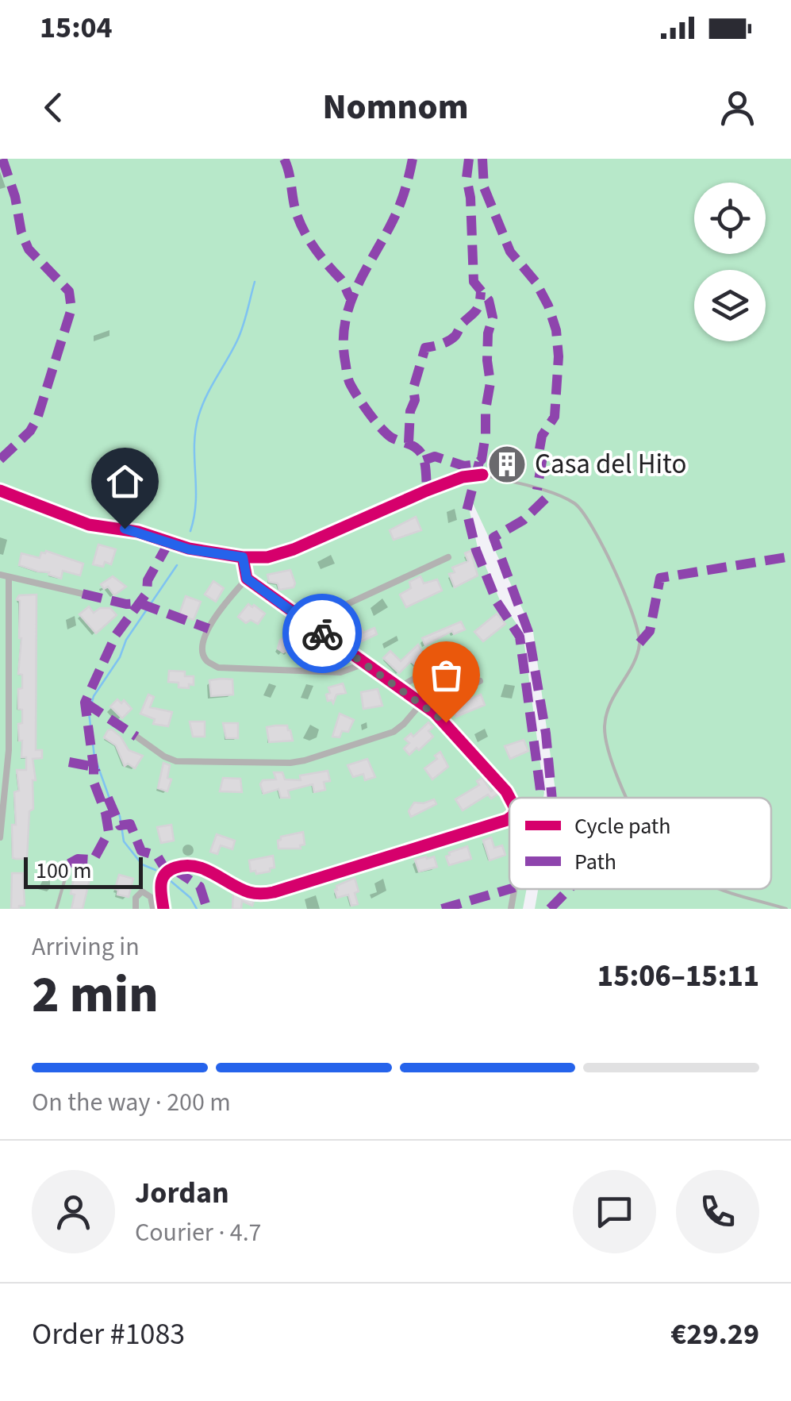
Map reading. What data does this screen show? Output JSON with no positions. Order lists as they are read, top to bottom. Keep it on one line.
{"places":{"building":["Casa del Hito"]},"legend":["Cycle path","Path"],"scale_bar":"100 m","page":{"status":"15:04","header":"Nomnom","scale":"100 m","heading":["2 min","Arriving in","15:06–15:11"],"panel":["Jordan","Courier · 4.7","Order #1083","€29.29"],"bar":"On the way · 200 m"}}
